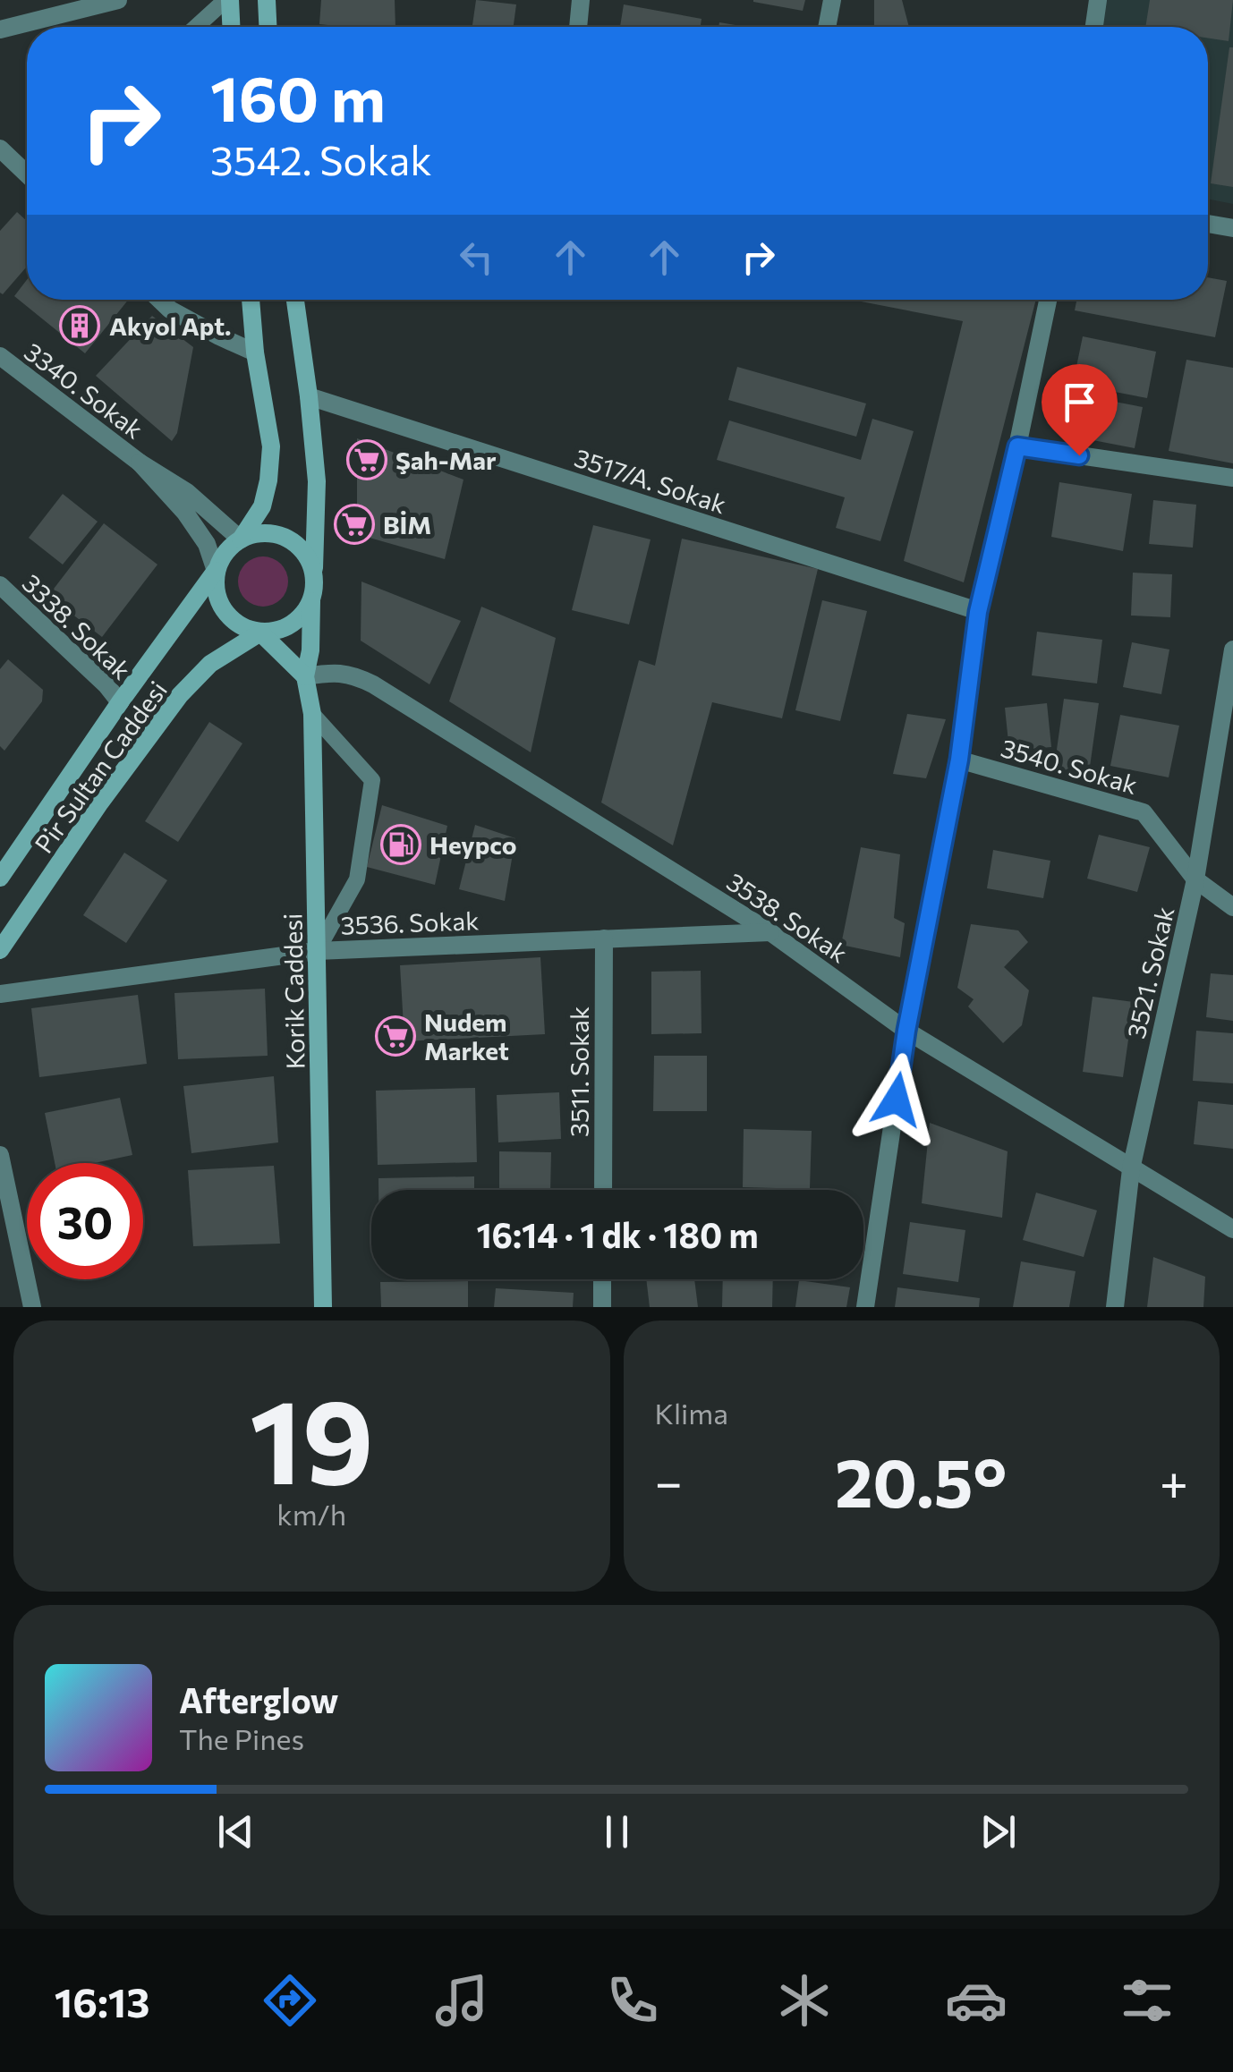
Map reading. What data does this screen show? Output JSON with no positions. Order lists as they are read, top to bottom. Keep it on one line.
{"streets":{"main road":["Pir Sultan Caddesi","Korik Caddesi"],"street":["3340. Sokak","3517/A. Sokak","3338. Sokak","3540. Sokak","3538. Sokak","3536. Sokak","3521. Sokak","3511. Sokak"]},"crossings":[["3338. Sokak","Pir Sultan Caddesi"],["3540. Sokak","3521. Sokak"],["3538. Sokak","3536. Sokak"],["3538. Sokak","3521. Sokak"],["3538. Sokak","Korik Caddesi"],["3536. Sokak","Korik Caddesi"],["3536. Sokak","3511. Sokak"]],"places":{"building":["Akyol Apt."],"supermarket":["Şah-Mar","BİM","Nudem Market"],"fuel station":["Heypco"]},"page":{"turn":["160 m","3542. Sokak"],"limit":"30","trip":"16:14 · 1 dk · 180 m","tile":[["19","km/h"],"Klima"],"heat":["−","20.5°","+"],"song":["Afterglow","The Pines"],"tabs":"16:13"}}
